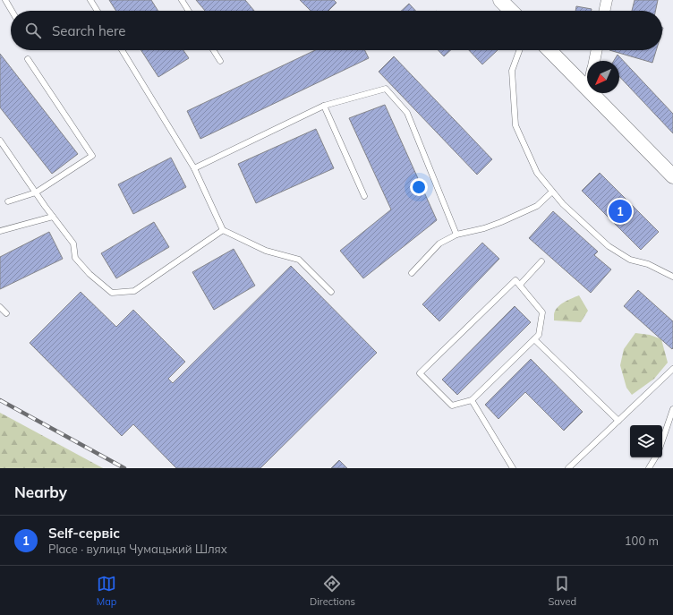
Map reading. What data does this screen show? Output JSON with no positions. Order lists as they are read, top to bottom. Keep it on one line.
{"north":"bottom left","page":{"search":"Search here","pins":"1","heading":"Nearby","list":[{"mark":"1","name":"Self-сервіс","note":"Place · вулиця Чумацький Шлях","value":"100 m"}],"nav":["Map","Directions","Saved"]}}
